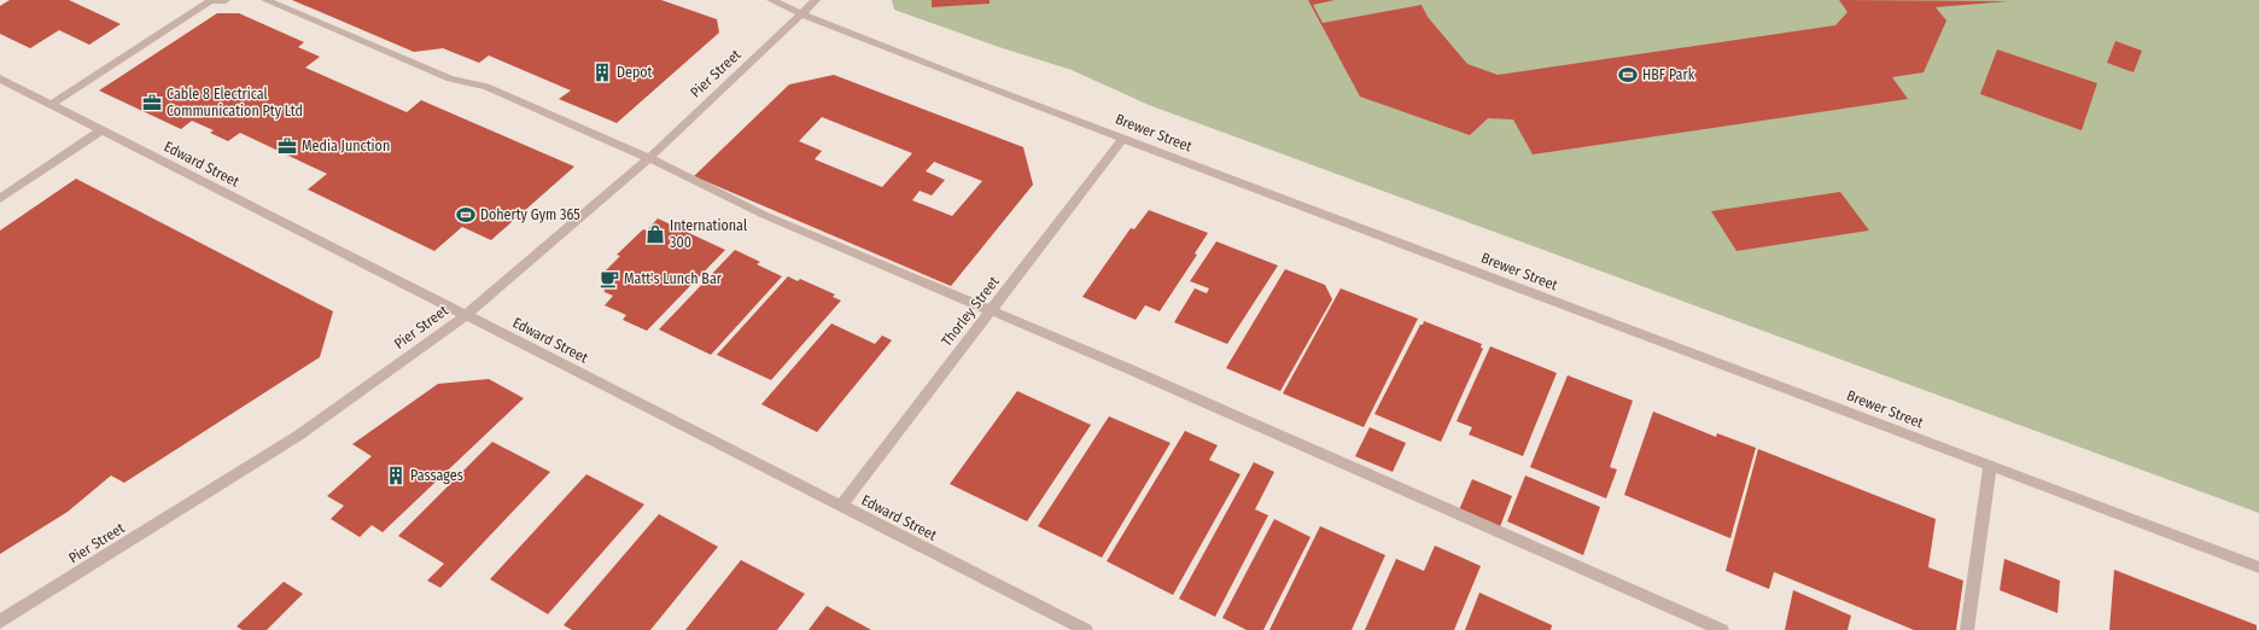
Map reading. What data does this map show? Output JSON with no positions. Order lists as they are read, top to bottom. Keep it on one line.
{"streets":{"street":["Pier Street","Brewer Street","Edward Street","Thorley Street"]},"crossings":[["Pier Street","Brewer Street"],["Pier Street","Edward Street"],["Brewer Street","Thorley Street"],["Edward Street","Thorley Street"]],"places":{"building":["Depot","Passages"],"sports":["HBF Park","Doherty Gym 365"],"office":["Cable 8 Electrical Communication Pty Ltd","Media Junction"],"shop":["International 300"],"cafe":["Matt's Lunch Bar"]}}
